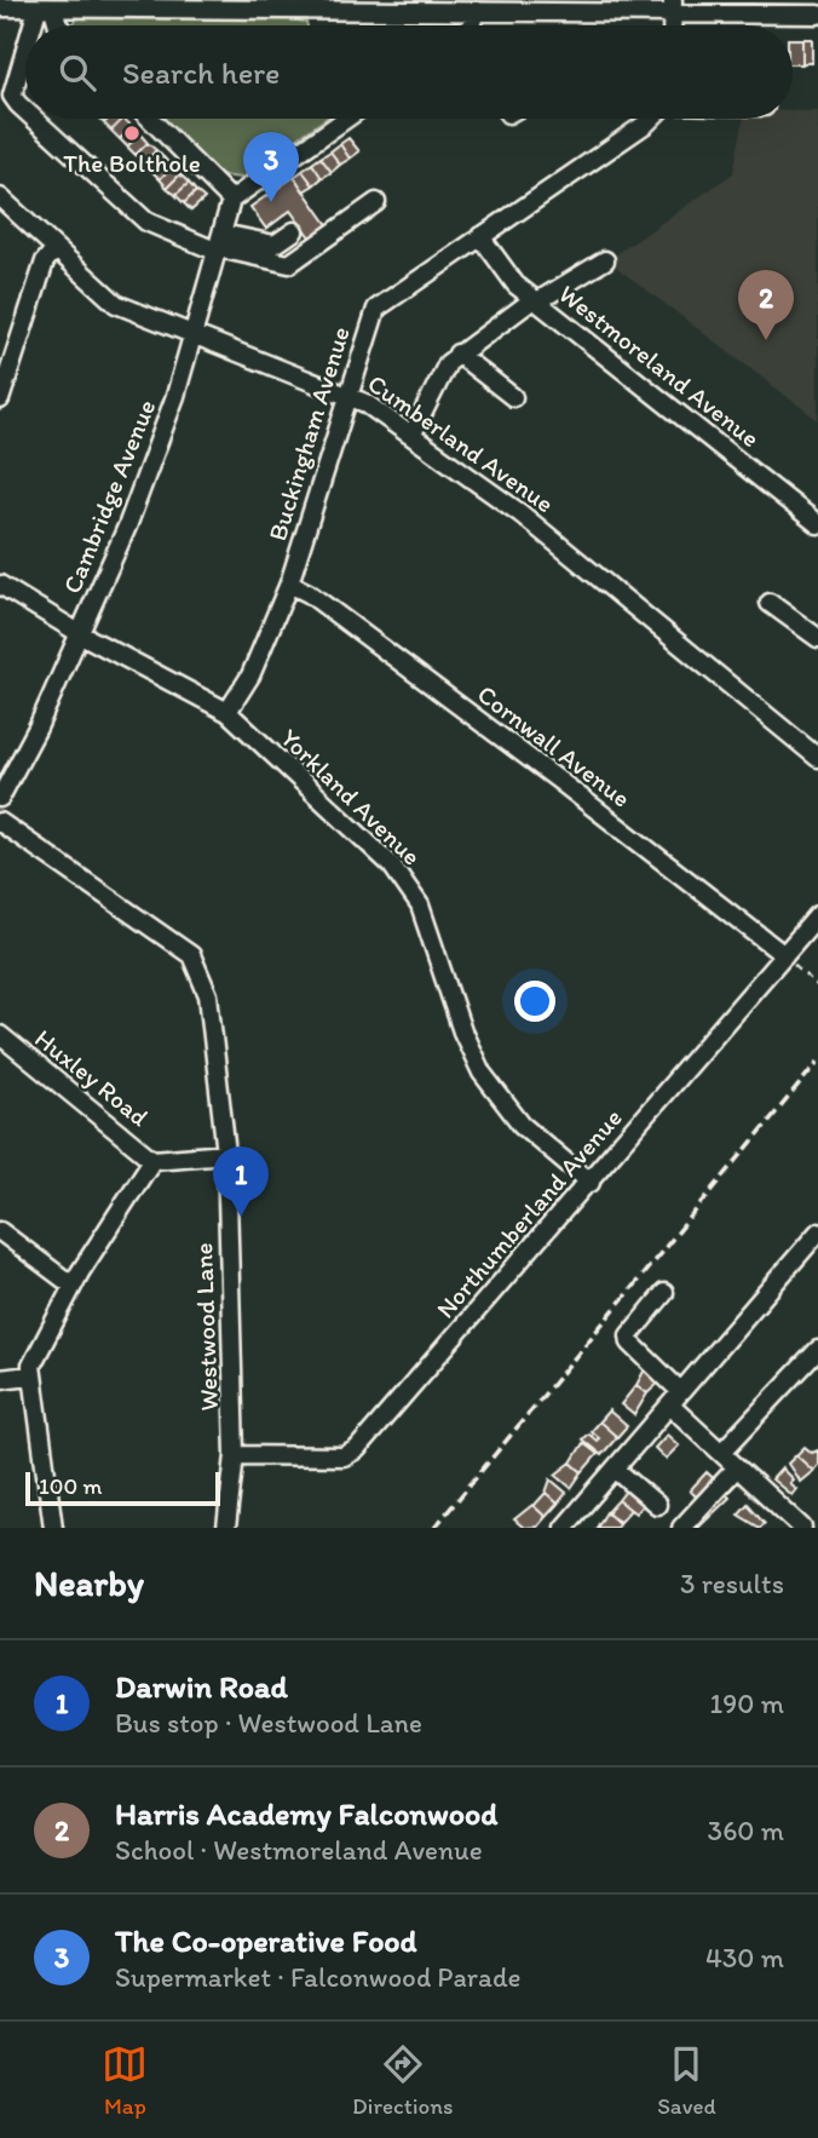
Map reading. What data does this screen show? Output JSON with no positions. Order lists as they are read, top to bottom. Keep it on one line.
{"streets":{"street":["Westmoreland Avenue","Buckingham Avenue","Cumberland Avenue","Cambridge Avenue","Cornwall Avenue","Yorkland Avenue","Huxley Road","Northumberland Avenue","Westwood Lane"]},"crossings":[["Westmoreland Avenue","Buckingham Avenue"],["Buckingham Avenue","Cumberland Avenue"],["Buckingham Avenue","Cornwall Avenue"],["Buckingham Avenue","Yorkland Avenue"],["Cumberland Avenue","Cambridge Avenue"],["Cambridge Avenue","Yorkland Avenue"],["Cornwall Avenue","Northumberland Avenue"],["Yorkland Avenue","Northumberland Avenue"],["Northumberland Avenue","Westwood Lane"]],"places":["The Bolthole"],"scale_bar":"100 m","page":{"search":"Search here","pins":["3","2","1"],"scale":"100 m","heading":["Nearby","3 results"],"list":[{"mark":"1","name":"Darwin Road","note":"Bus stop · Westwood Lane","value":"190 m"},{"mark":"2","name":"Harris Academy Falconwood","note":"School · Westmoreland Avenue","value":"360 m"},{"mark":"3","name":"The Co-operative Food","note":"Supermarket · Falconwood Parade","value":"430 m"}],"nav":["Map","Directions","Saved"]}}
